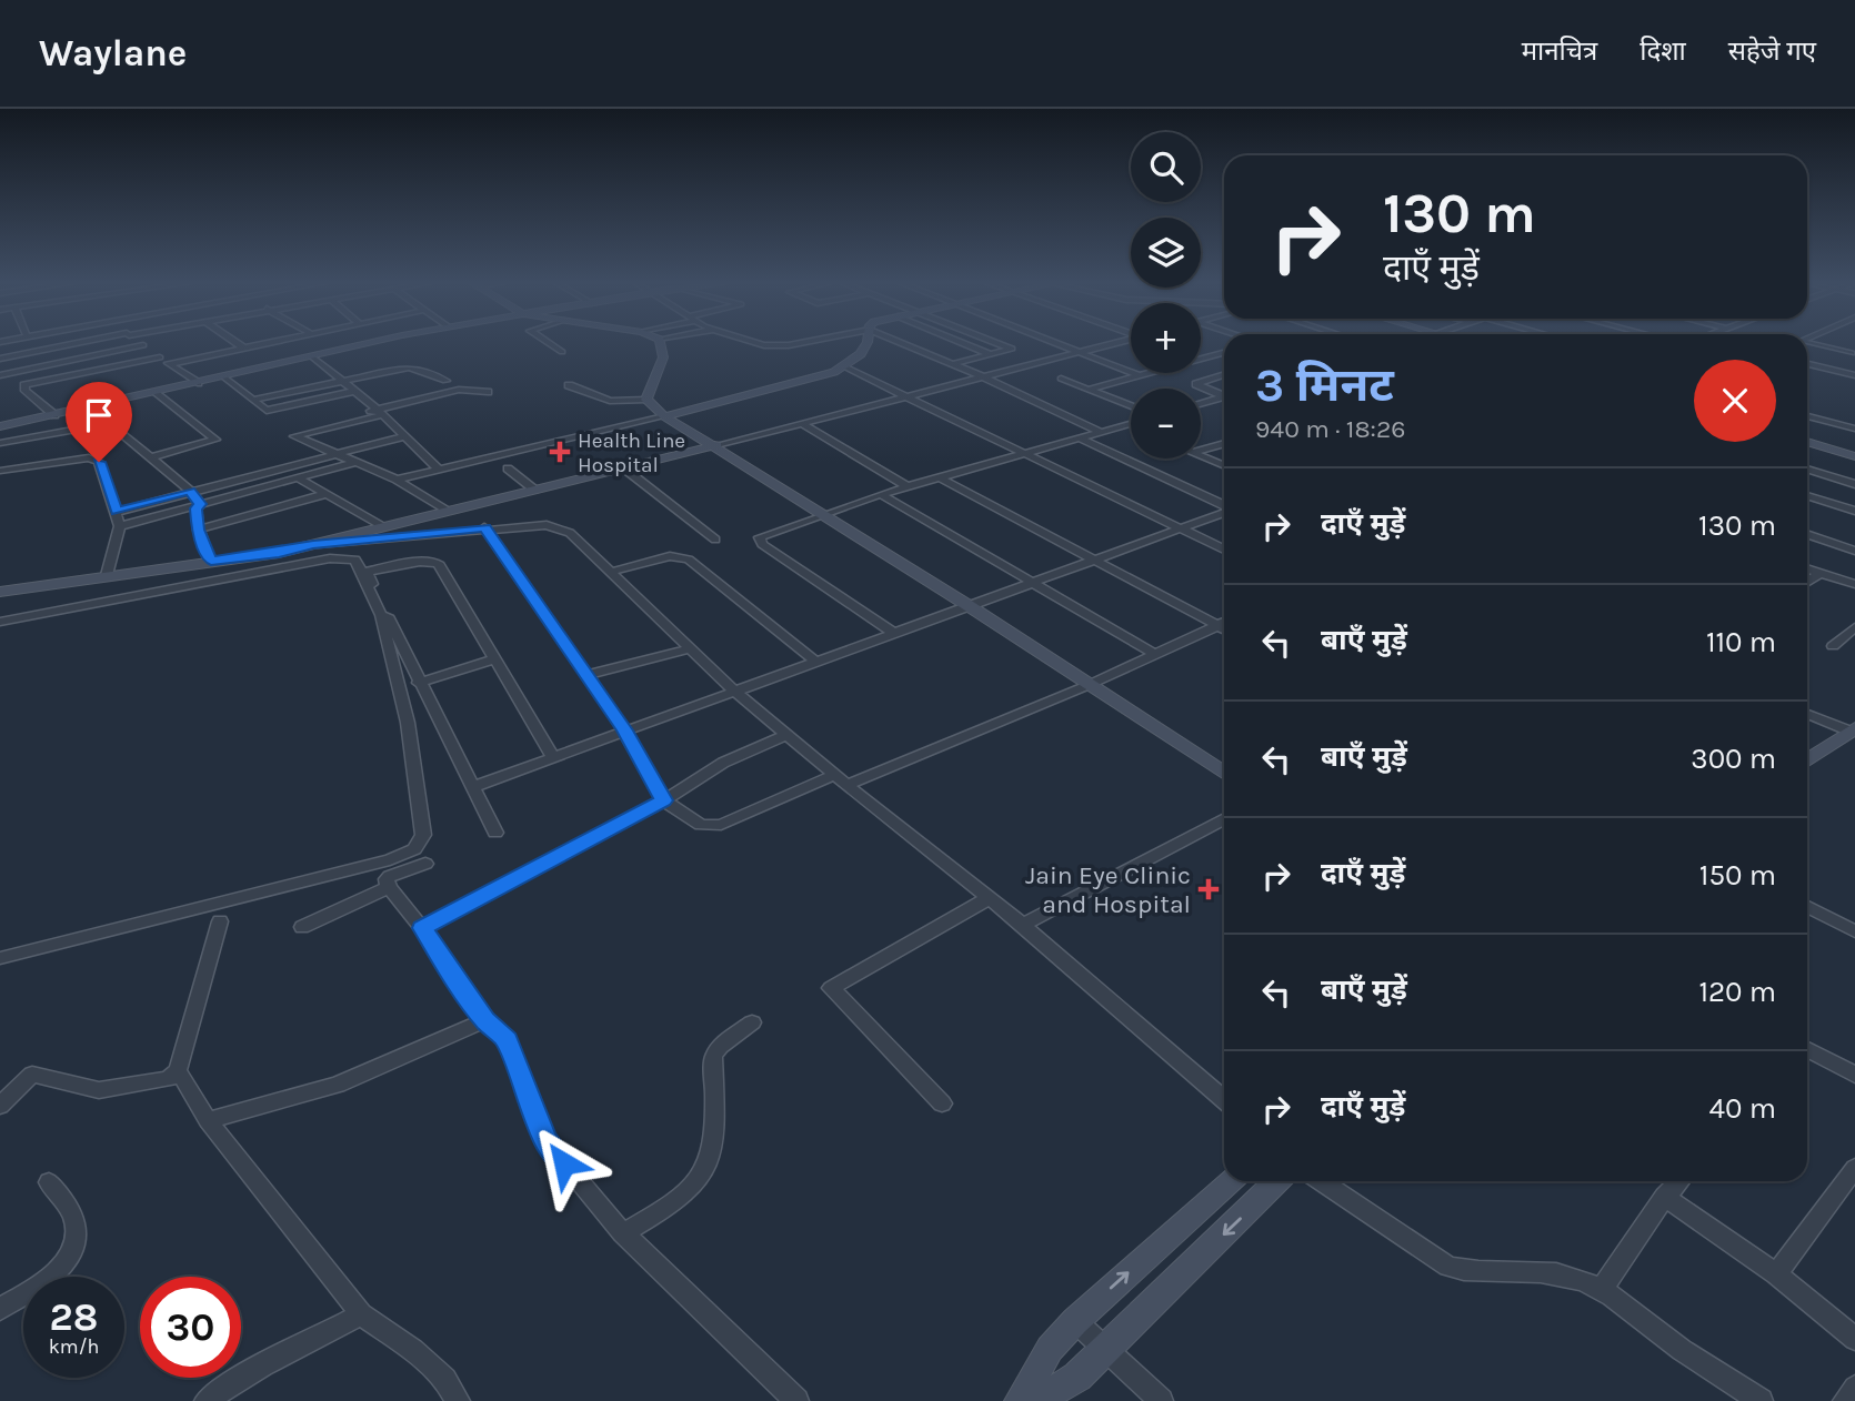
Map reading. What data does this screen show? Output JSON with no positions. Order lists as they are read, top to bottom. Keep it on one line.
{"places":{"health":["Health Line Hospital","Jain Eye Clinic and Hospital"]},"page":{"header":"Waylane","nav":["मानचित्र","दिशा","सहेजे गए"],"map_buttons":["+","−"],"turn":["130 m","दाएँ मुड़ें"],"heading":["3 मिनट","940 m · 18:26"],"list":[{"name":"दाएँ मुड़ें","value":"130 m"},{"name":"बाएँ मुड़ें","value":"110 m"},{"name":"बाएँ मुड़ें","value":"300 m"},{"name":"दाएँ मुड़ें","value":"150 m"},{"name":"बाएँ मुड़ें","value":"120 m"},{"name":"दाएँ मुड़ें","value":"40 m"}],"speed":"28 km/h","limit":"30"}}
